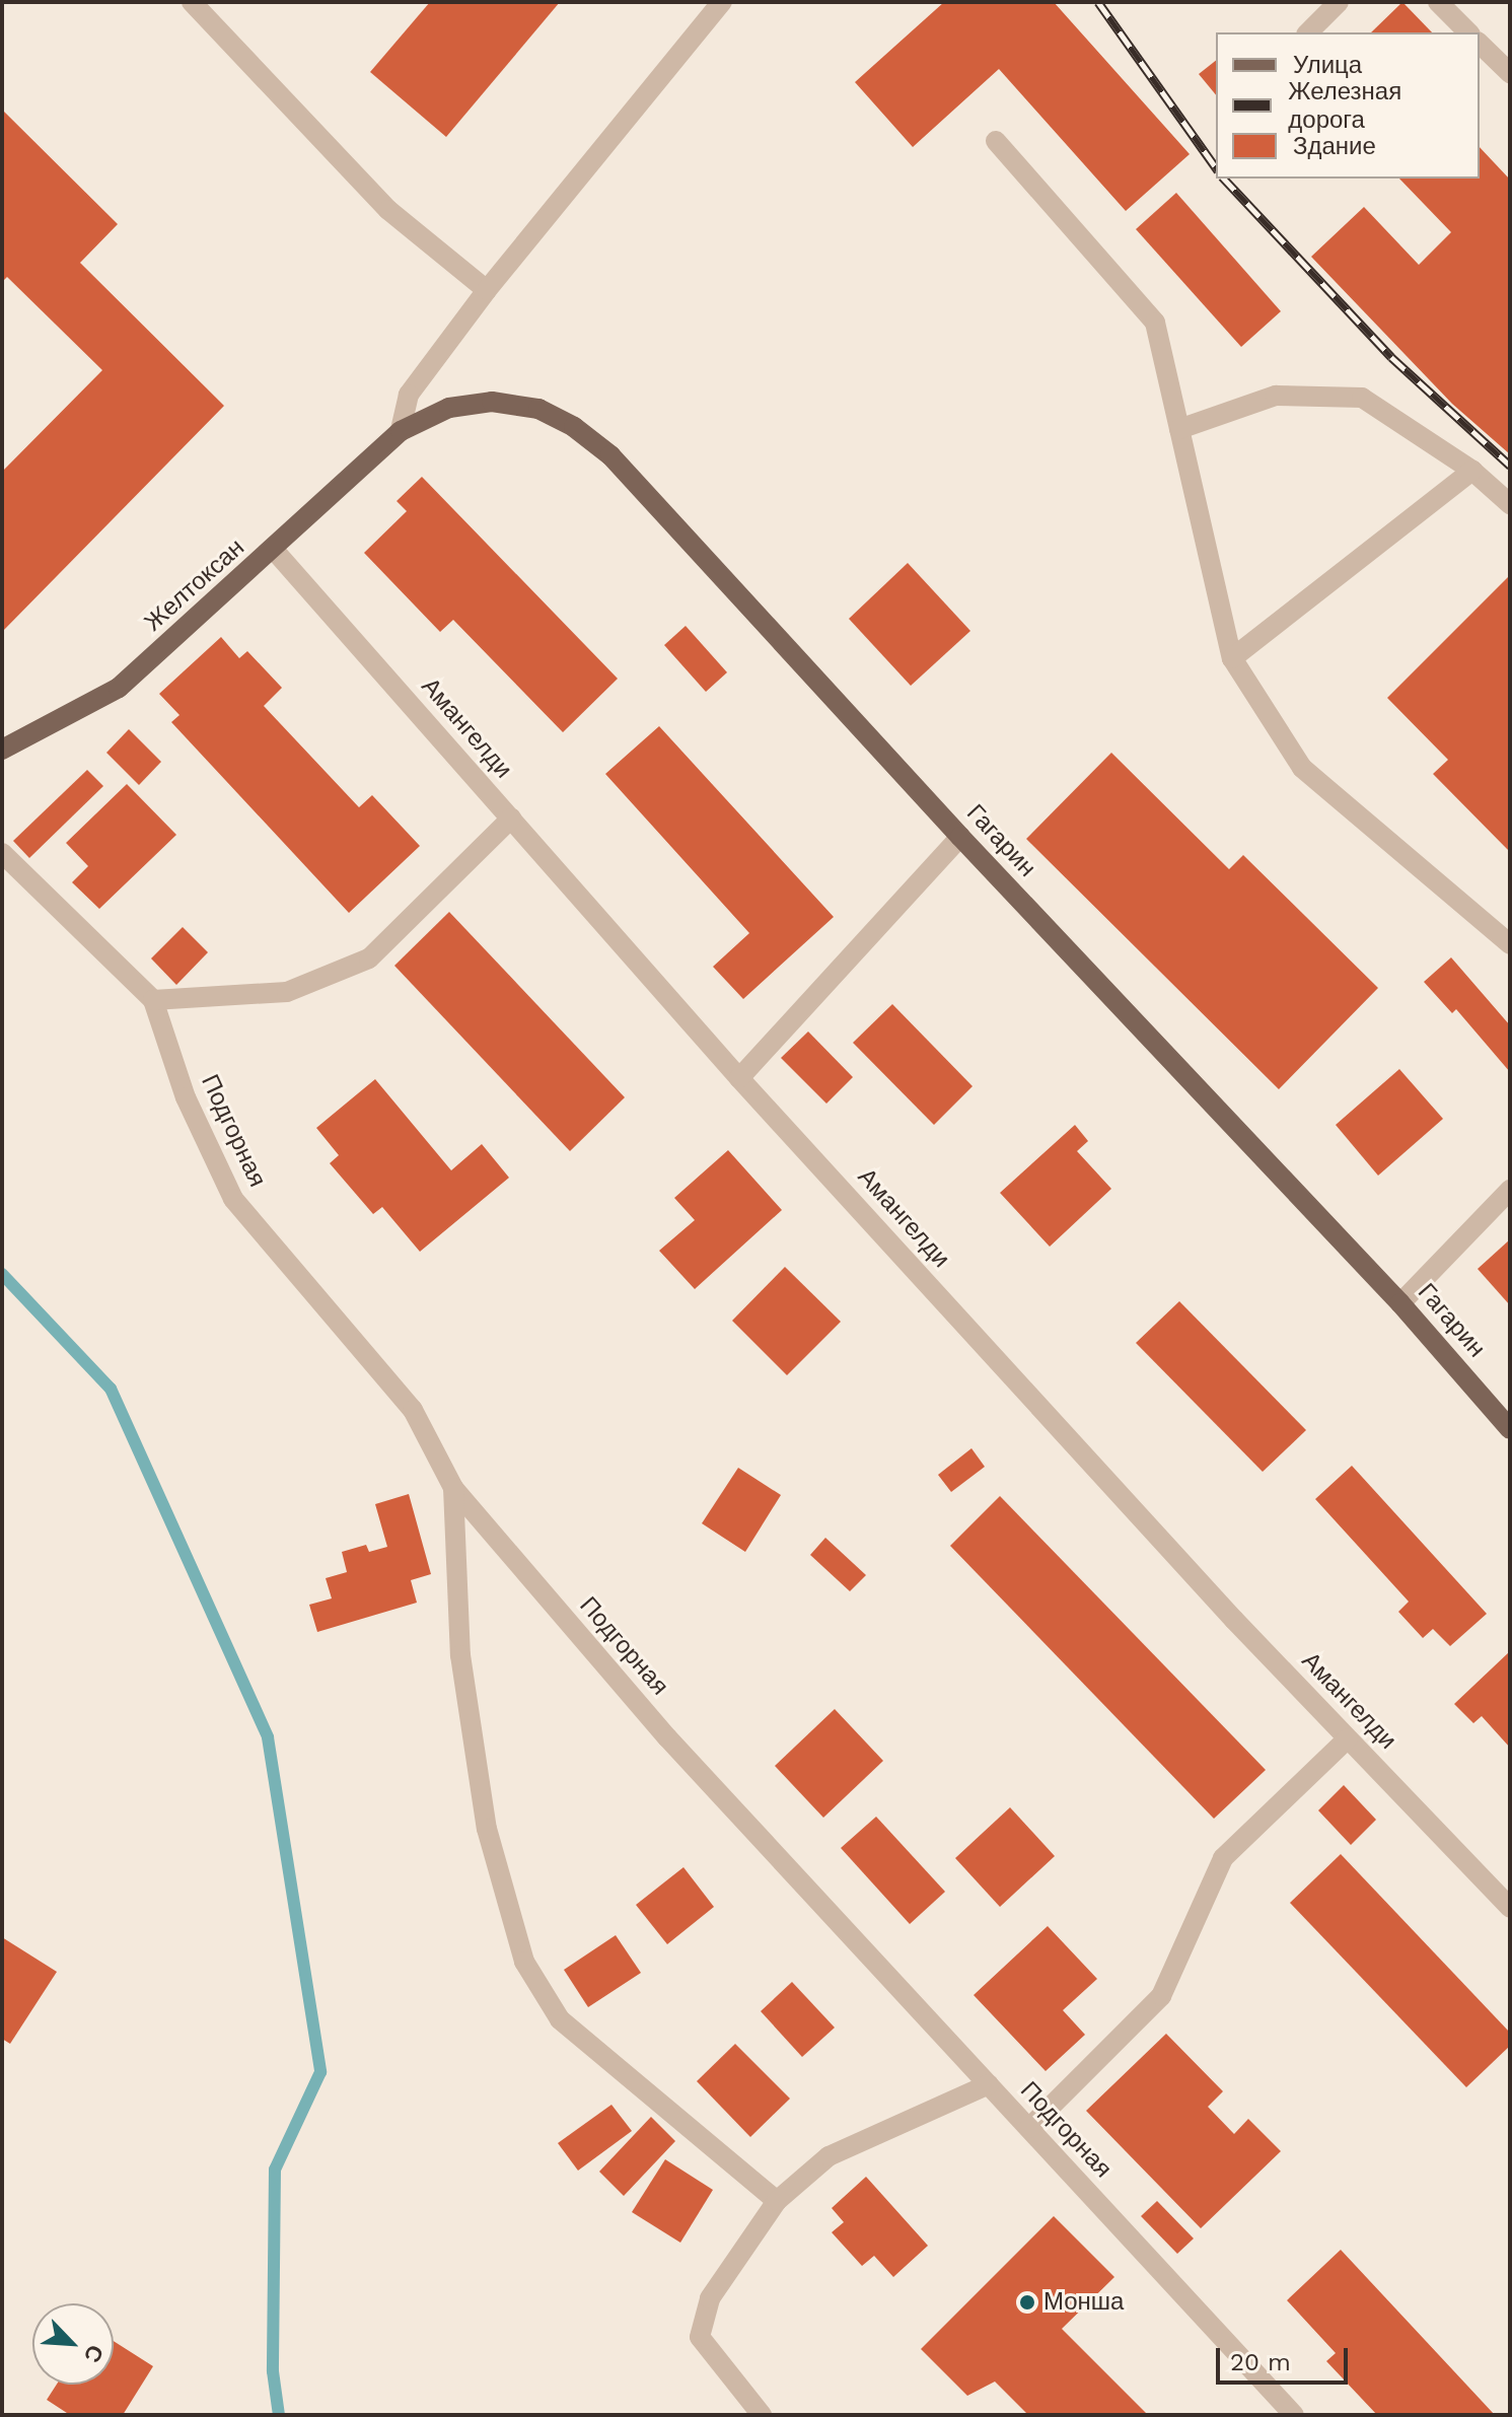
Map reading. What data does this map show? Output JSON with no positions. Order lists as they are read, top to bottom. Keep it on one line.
{"streets":{"main road":["Желтоксан","Гагарин"],"street":["Амангелди","Подгорная"]},"crossings":[["Желтоксан","Амангелди"],["Желтоксан","Гагарин"]],"places":["Монша"],"legend":["Улица","Железная дорога","Здание"],"scale_bar":"20 m","north":"bottom right"}
